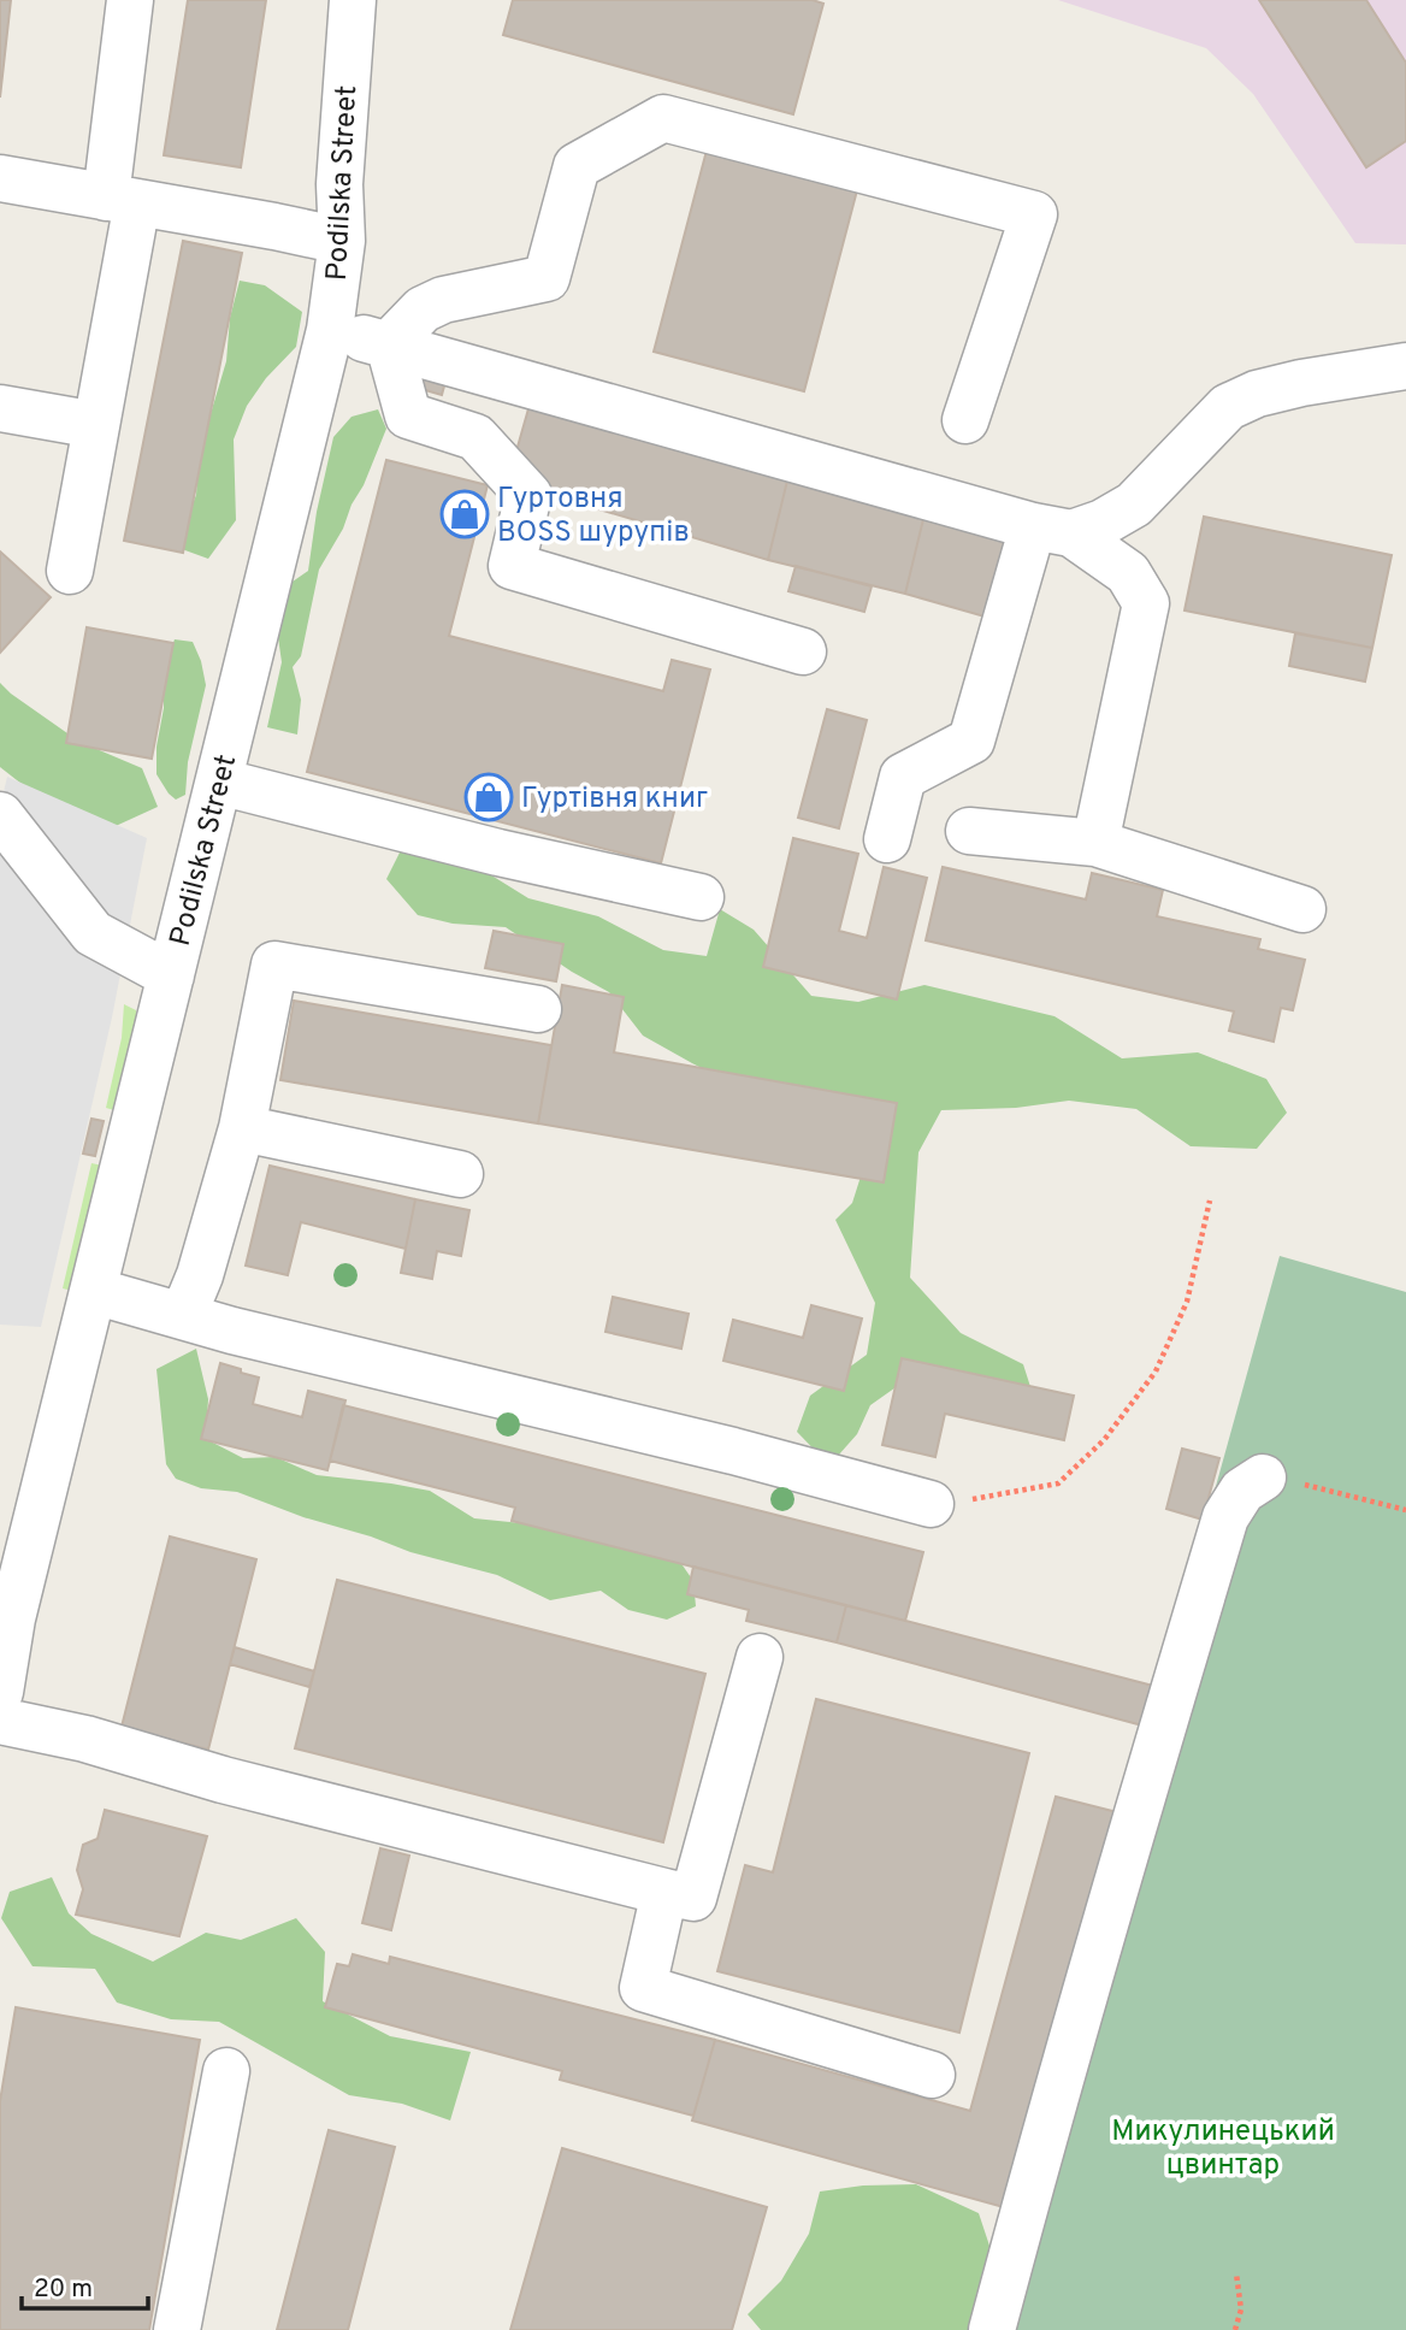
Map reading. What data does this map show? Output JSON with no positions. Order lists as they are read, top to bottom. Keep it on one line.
{"streets":{"street":["Podilska Street"]},"parks":["Микулинецький цвинтар"],"places":{"shop":["Гуртовня BOSS шурупів","Гуртівня книг"]},"scale_bar":"20 m"}
